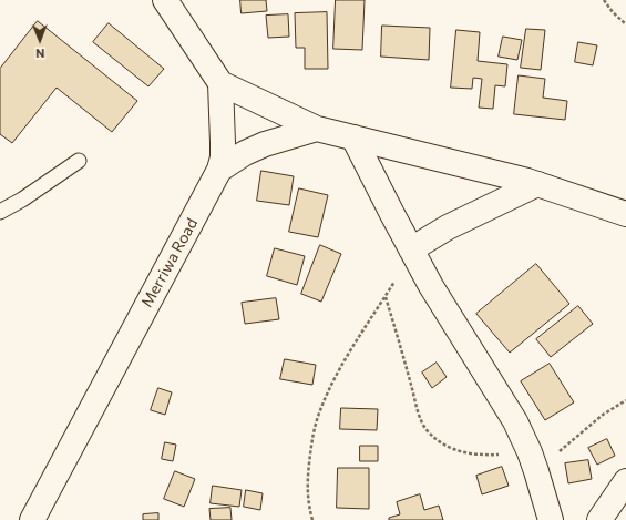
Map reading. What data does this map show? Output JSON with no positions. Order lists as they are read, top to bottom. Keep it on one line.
{"streets":{"street":["Merriwa Road"]},"north":"bottom"}
